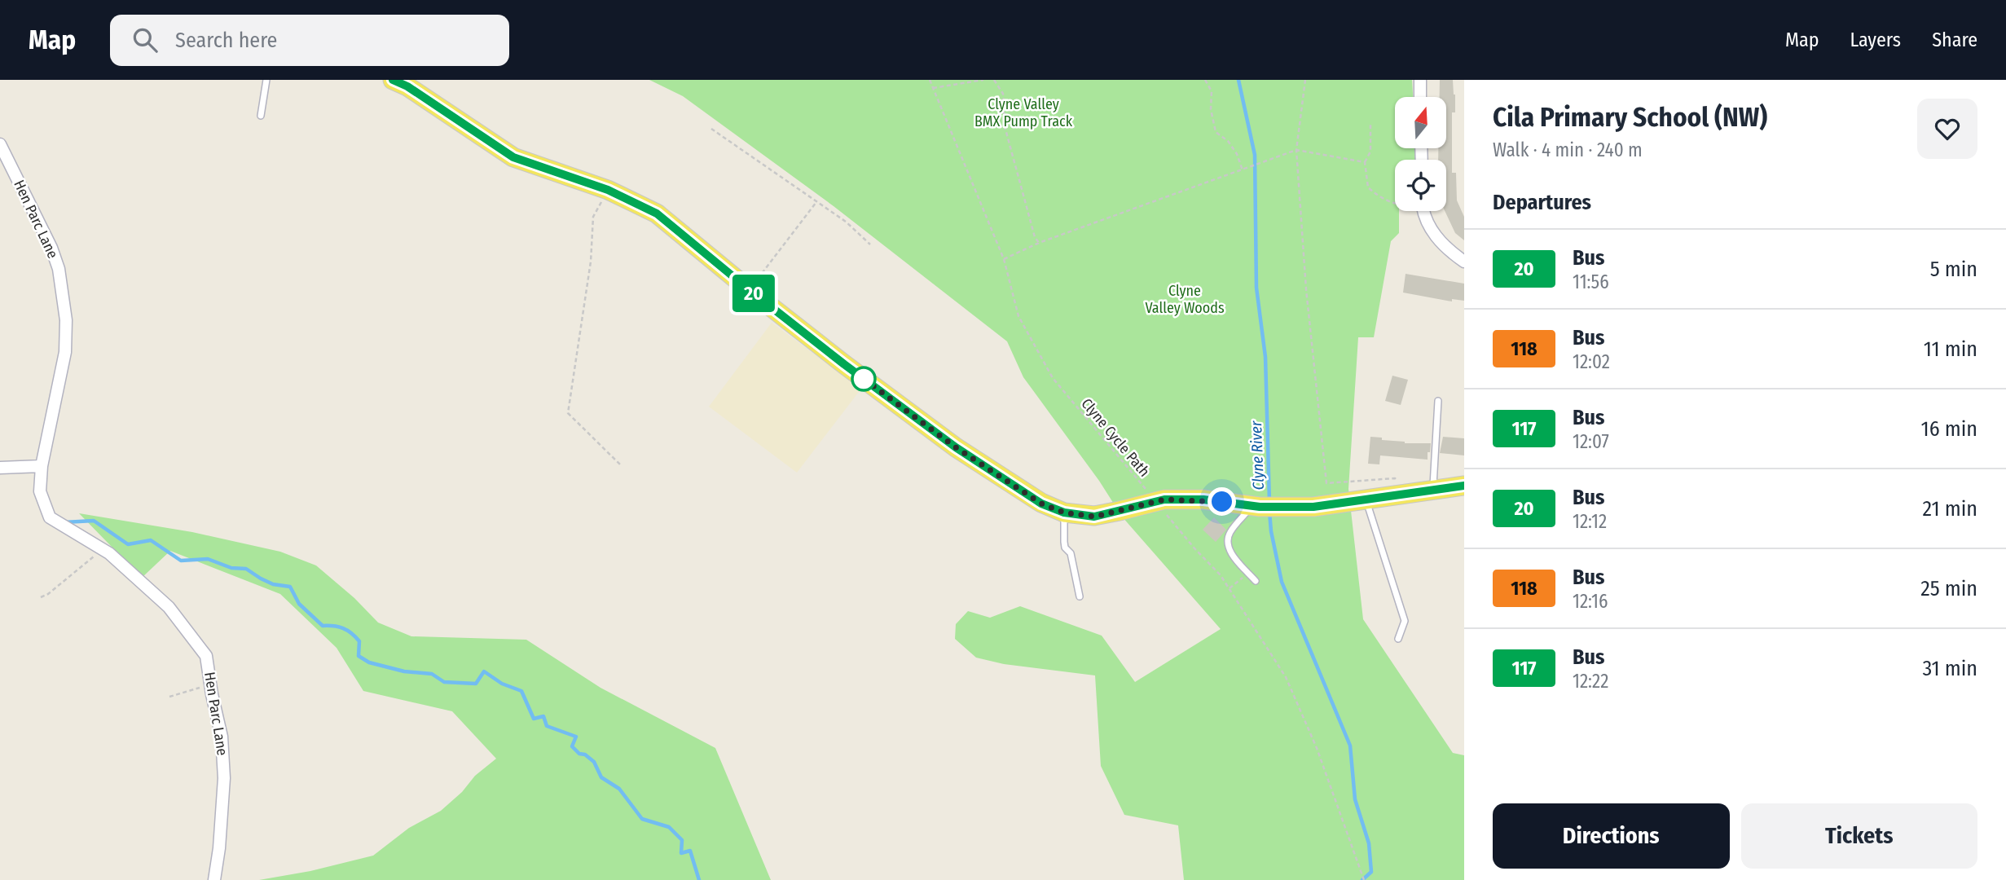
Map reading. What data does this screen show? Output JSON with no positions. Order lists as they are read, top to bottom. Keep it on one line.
{"streets":{"street":["Hen Parc Lane"],"path":["Clyne Cycle Path"]},"water":["Clyne River"],"parks":["Clyne Valley BMX Pump Track","Clyne Valley Woods"],"lines":["bus line 20"],"north":"top","page":{"header":"Map","search":"Search here","nav":["Map","Layers","Share"],"on_map":"20","heading":[["Cila Primary School (NW)","Walk · 4 min · 240 m"],"Departures"],"list":[{"mark":"20","name":"Bus","note":"11:56","value":"5 min"},{"mark":"118","name":"Bus","note":"12:02","value":"11 min"},{"mark":"117","name":"Bus","note":"12:07","value":"16 min"},{"mark":"20","name":"Bus","note":"12:12","value":"21 min"},{"mark":"118","name":"Bus","note":"12:16","value":"25 min"},{"mark":"117","name":"Bus","note":"12:22","value":"31 min"}],"buttons":["Directions","Tickets"]}}
